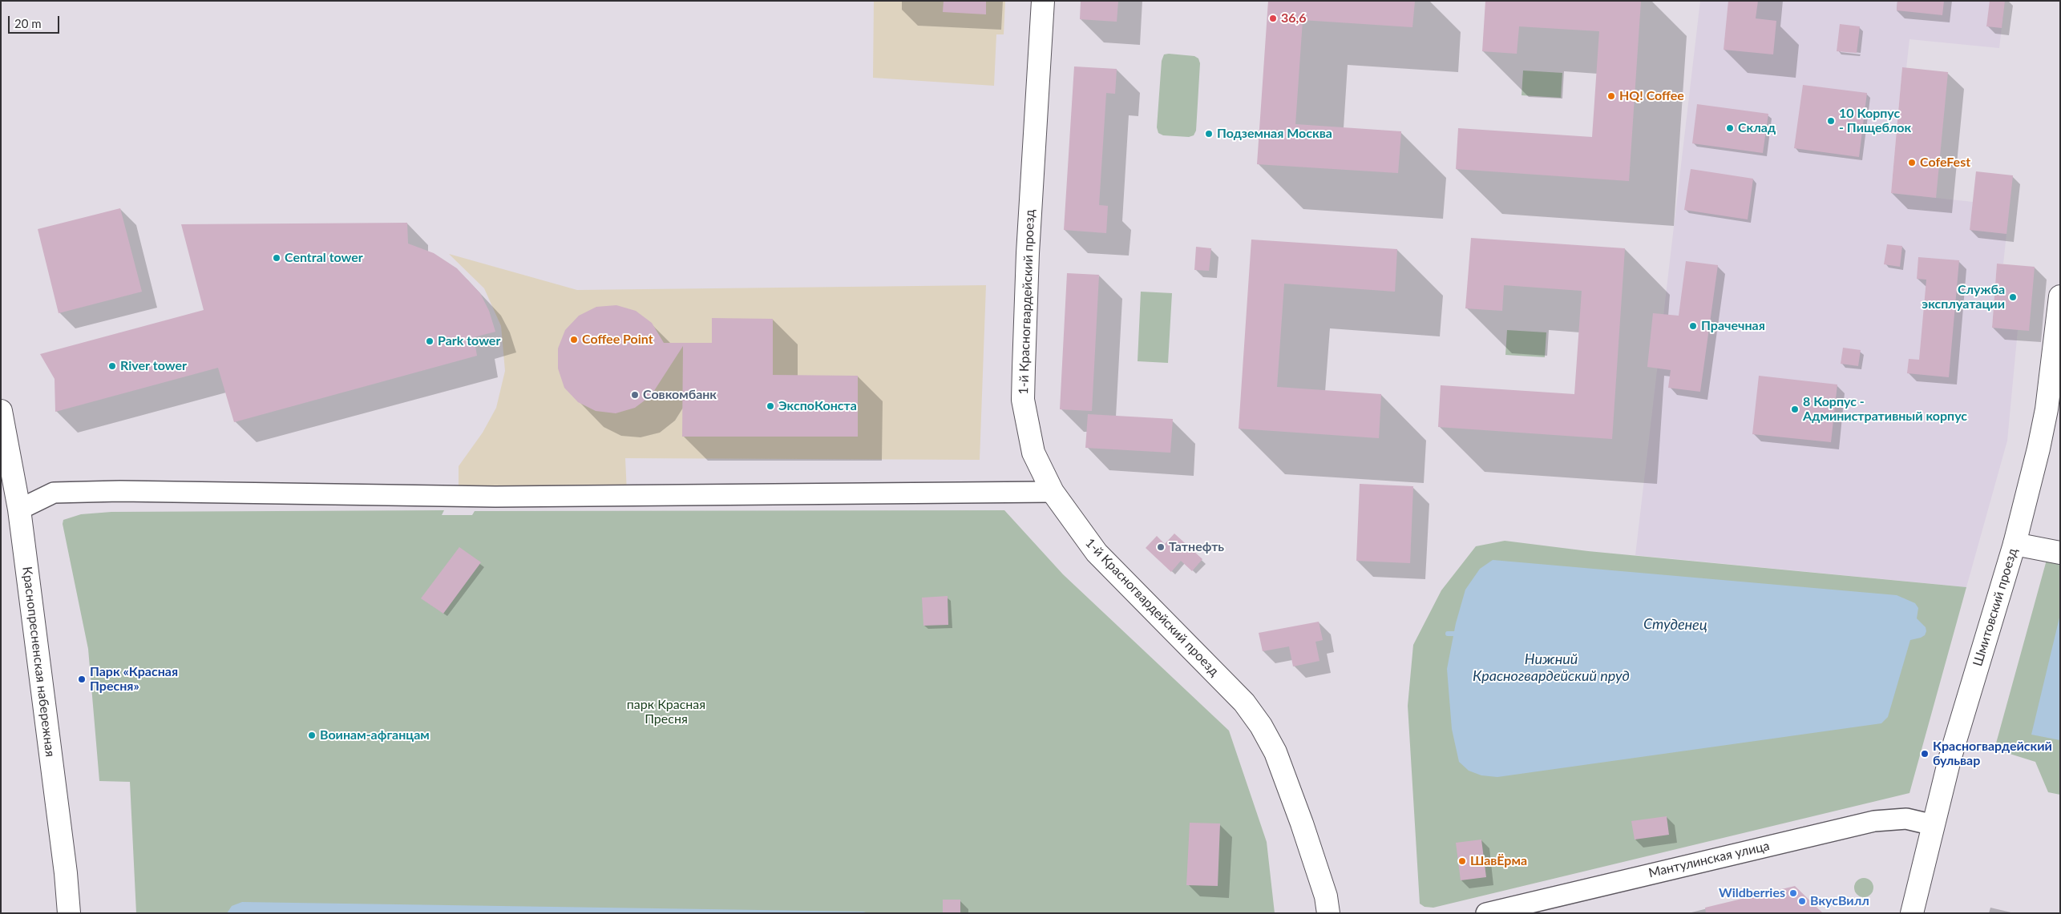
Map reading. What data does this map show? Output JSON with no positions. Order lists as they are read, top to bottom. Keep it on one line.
{"streets":{"main road":["1-й Красногвардейский проезд","Шмитовский проезд","Краснопресненская набережная"],"street":["Мантулинская улица"]},"crossings":[["Шмитовский проезд","Мантулинская улица"]],"water":["Студенец","Нижний Красногвардейский пруд"],"parks":["парк Красная Пресня"],"places":["36,6","HQ! Coffee","10 Корпус - Пищеблок","Склад","Подземная Москва","CofeFest","Central tower","Служба эксплуатации","Прачечная","Coffee Point","Park tower","River tower","Совкомбанк","ЭкспоКонста","8 Корпус - Административный корпус","Татнефть","Парк «Красная Пресня»","Воинам-афганцам","Красногвардейский бульвар","ШавЁрма","Wildberries","ВкусВилл"],"scale_bar":"20 m"}
